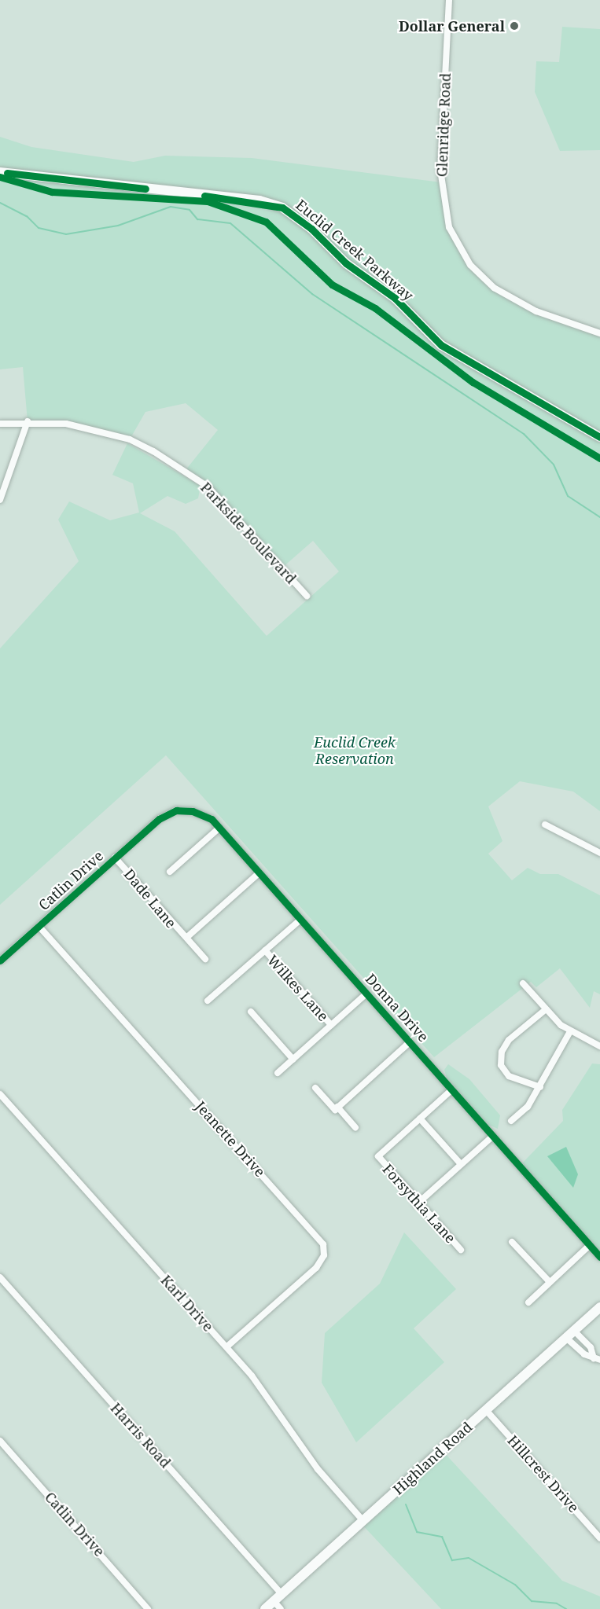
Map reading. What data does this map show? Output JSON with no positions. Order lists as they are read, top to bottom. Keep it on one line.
{"streets":{"street":["Glenridge Road","Euclid Creek Parkway","Parkside Boulevard","Catlin Drive","Dade Lane","Wilkes Lane","Donna Drive","Jeanette Drive","Forsythia Lane","Karl Drive","Harris Road","Highland Road","Hillcrest Drive"]},"crossings":[["Catlin Drive","Dade Lane"],["Catlin Drive","Donna Drive"],["Catlin Drive","Jeanette Drive"],["Jeanette Drive","Karl Drive"],["Karl Drive","Highland Road"],["Harris Road","Highland Road"],["Highland Road","Hillcrest Drive"]],"parks":["Euclid Creek Reservation"],"places":["Dollar General"]}
